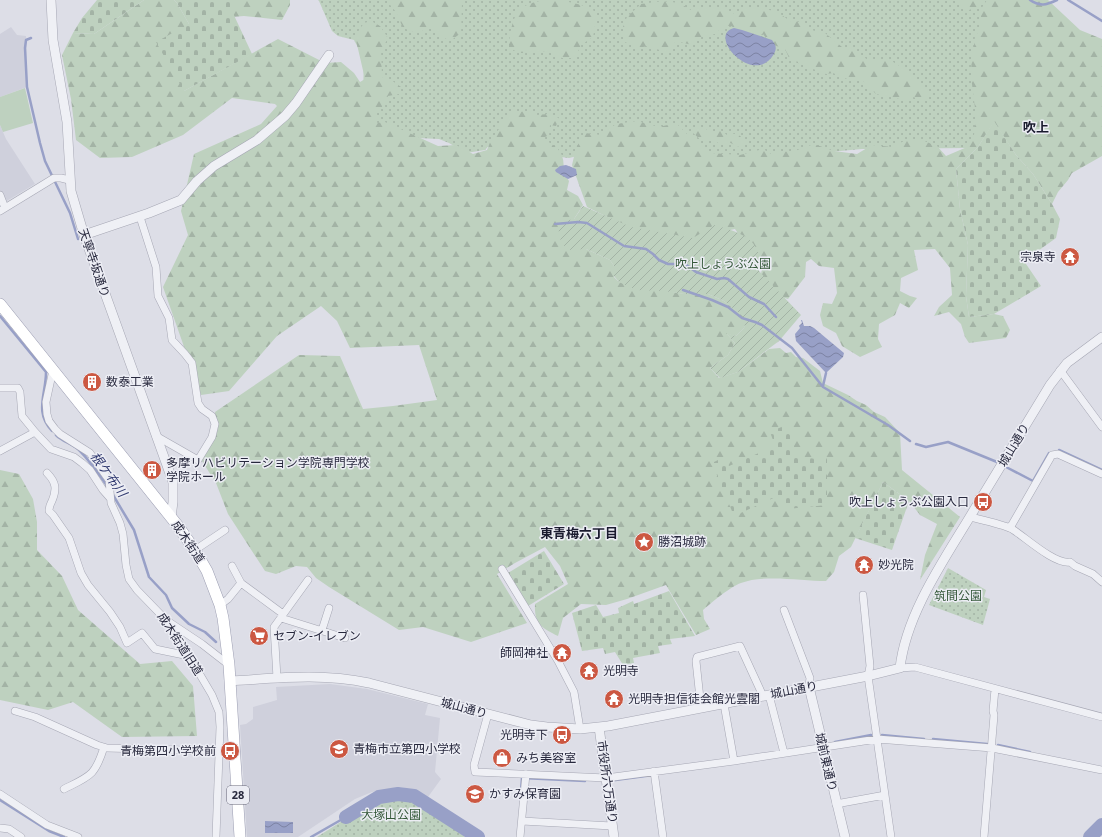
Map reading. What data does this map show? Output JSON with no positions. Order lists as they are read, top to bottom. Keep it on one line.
{"streets":{"main road":["成木街道","28"],"street":["天寧寺坂通り","城山通り","成木街道旧道","城前東通り","市役所六万通り"]},"crossings":[["天寧寺坂通り","成木街道"],["城山通り","成木街道"],["城山通り","城前東通り"],["城山通り","市役所六万通り"],["成木街道","成木街道旧道"]],"districts":["吹上","東青梅六丁目"],"water":["根ケ布川"],"parks":["吹上しょうぶ公園","筑間公園","大塚山公園"],"places":{"temple":["宗泉寺","妙光院","師岡神社","光明寺","光明寺担信徒会館光雲閣"],"building":["数泰工業","多摩リハビリテーション学院専門学校 学院ホール"],"bus stop":["吹上しょうぶ公園入口","光明寺下","青梅第四小学校前"],"place":["勝沼城跡"],"supermarket":["セブン-イレブン"],"school or university":["青梅市立第四小学校","かすみ保育園"],"shop":["みち美容室"]}}
